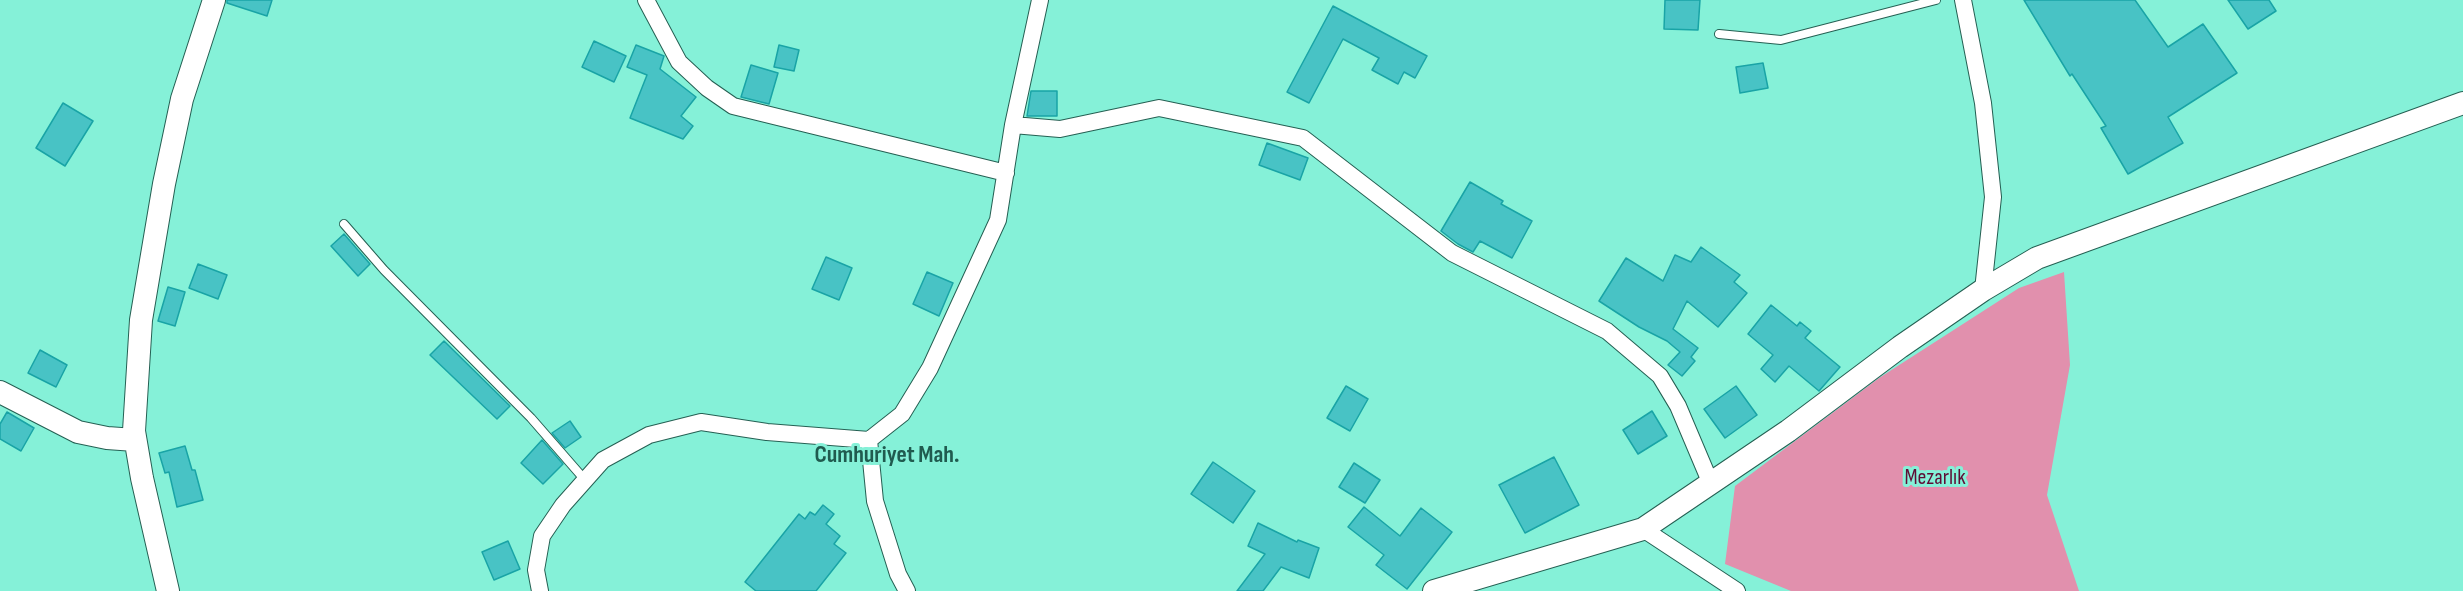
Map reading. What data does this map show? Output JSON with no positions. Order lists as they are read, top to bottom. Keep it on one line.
{"districts":["Cumhuriyet Mah."],"parks":["Mezarlık"]}
